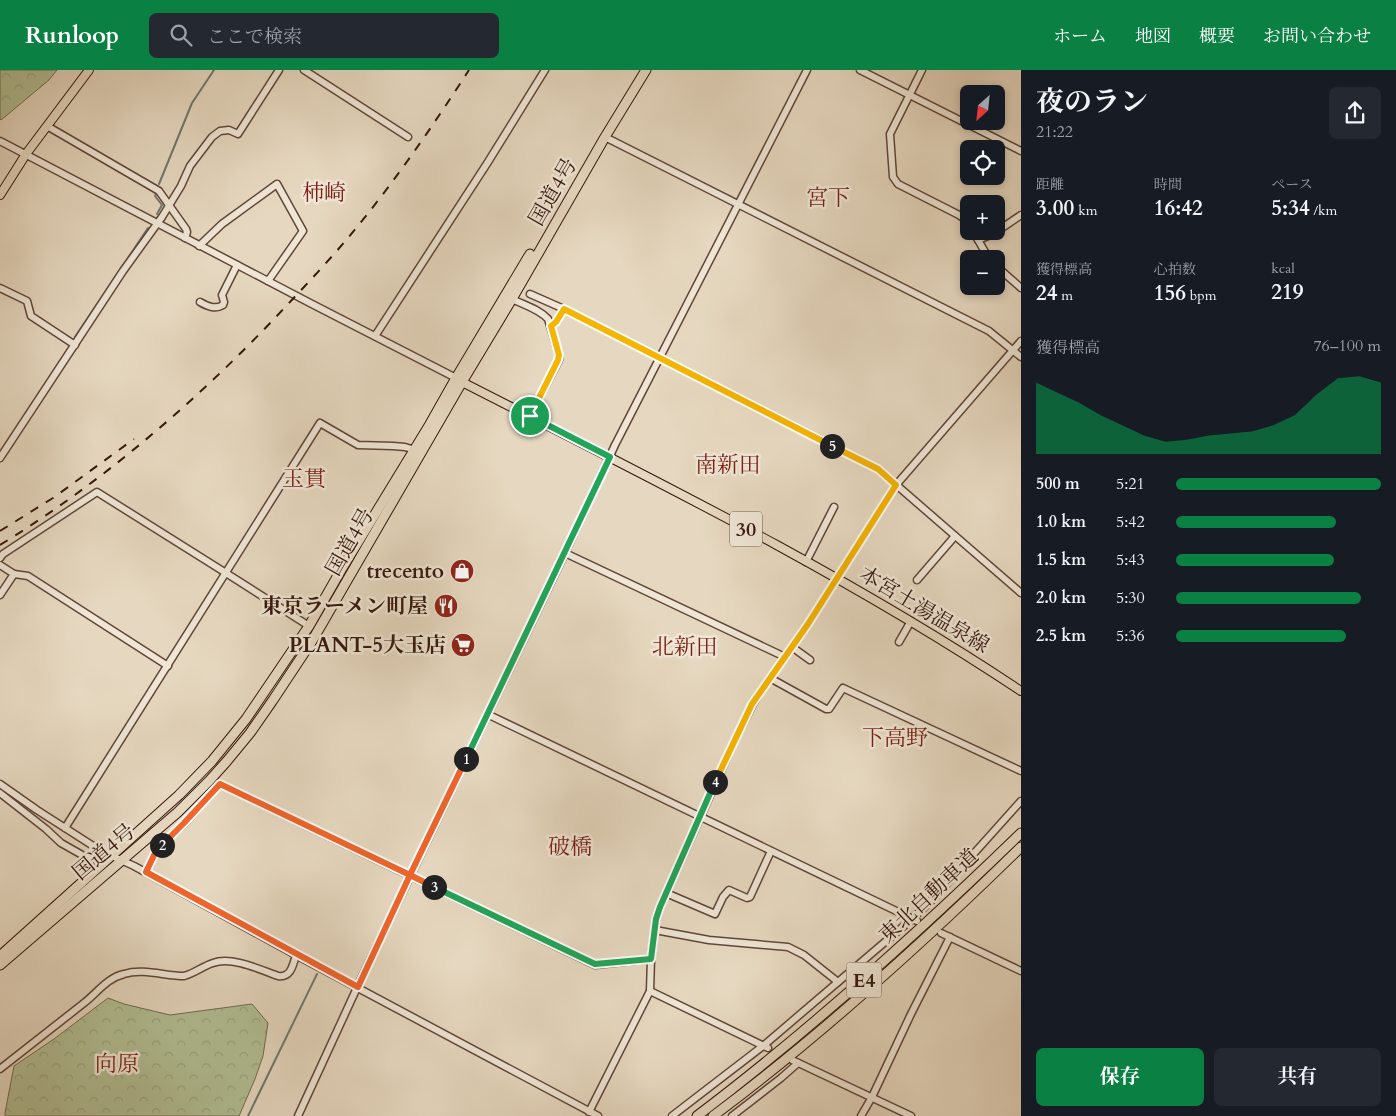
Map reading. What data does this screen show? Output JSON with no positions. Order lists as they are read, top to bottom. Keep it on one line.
{"streets":{"highway":["国道4号","東北自動車道","E4"],"main road":["30","本宮土湯温泉線"]},"crossings":[["国道4号","本宮土湯温泉線"]],"districts":["柿崎","宮下","南新田","玉貫","北新田","下高野","破橋","向原"],"places":{"shop":["trecento"],"restaurant":["東京ラーメン町屋"],"supermarket":["PLANT-5大玉店"]},"north":"bottom left","page":{"header":"Runloop","search":"ここで検索","nav":["ホーム","地図","概要","お問い合わせ"],"heading":["夜のラン","21:22"],"map_buttons":["+","−"],"stats":[["距離","3.00 km"],["時間","16:42"],["ペース","5:34 /km"],["獲得標高","24 m"],["心拍数","156 bpm"],["kcal","219"]],"chart":["獲得標高","76–100 m"],"pins":["5","1","4","2","3"],"list":[{"name":"500 m","note":"5:21"},{"name":"1.0 km","note":"5:42"},{"name":"1.5 km","note":"5:43"},{"name":"2.0 km","note":"5:30"},{"name":"2.5 km","note":"5:36"}],"buttons":["保存","共有"]}}
